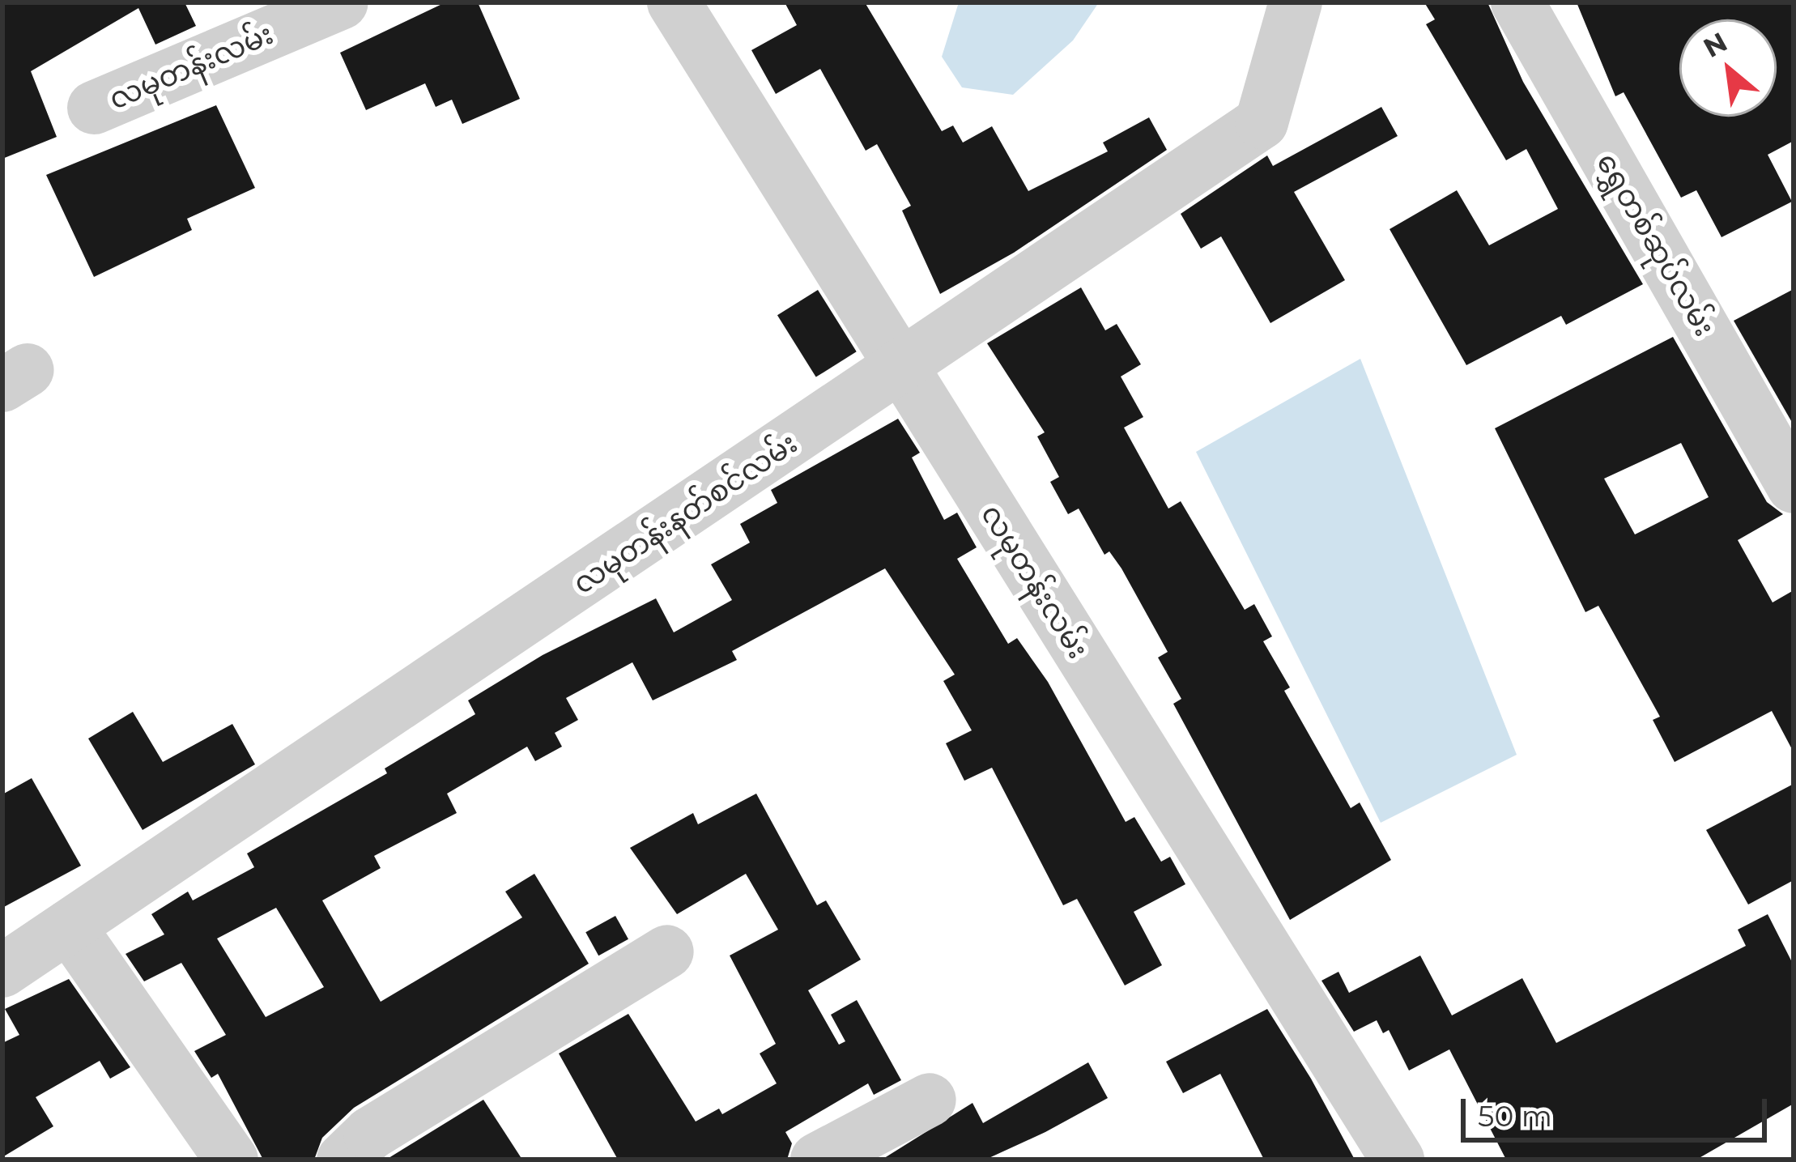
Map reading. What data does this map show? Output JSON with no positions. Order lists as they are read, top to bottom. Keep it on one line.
{"streets":{"street":["လမုတန်းလမ်း","ရွှေတစ်ဆုပ်လမ်း","လမုတန်းနတ်စင်လမ်း"]},"crossings":[["လမုတန်းလမ်း","လမုတန်းနတ်စင်လမ်း"]],"scale_bar":"50 m","north":"top left"}
